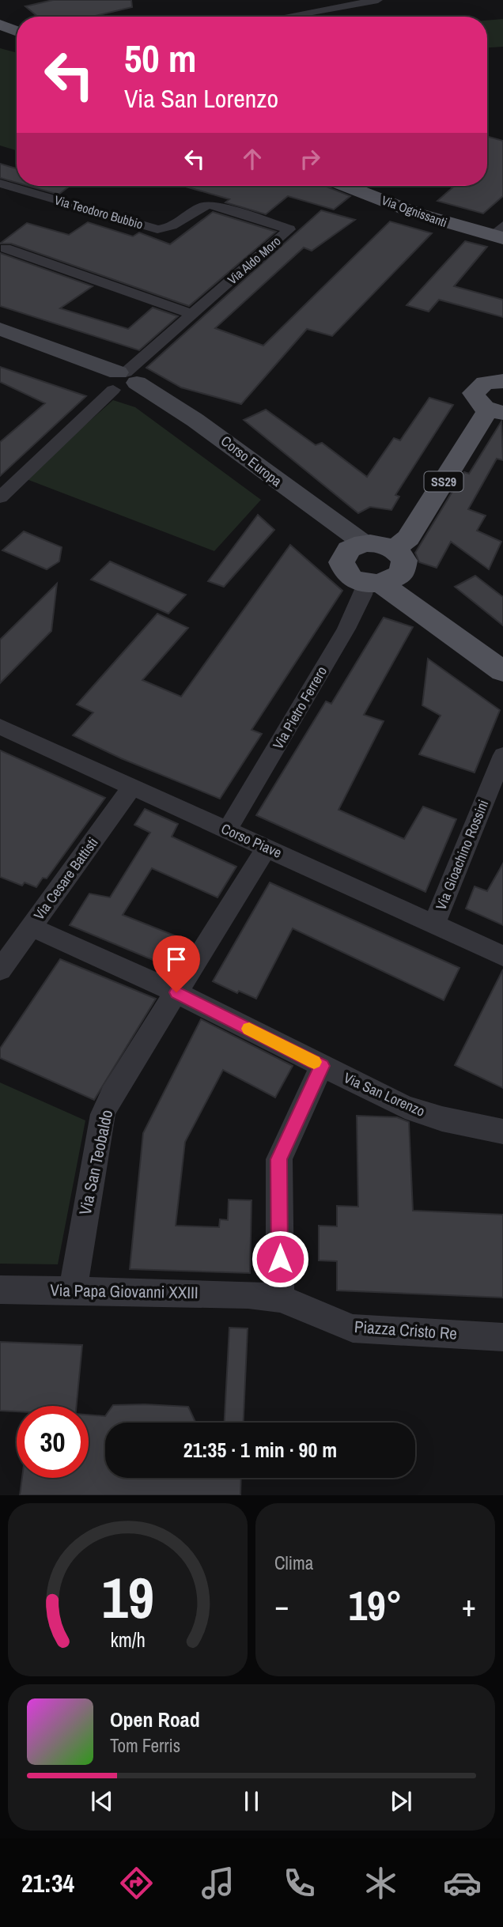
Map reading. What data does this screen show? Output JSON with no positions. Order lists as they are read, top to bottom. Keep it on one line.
{"streets":{"main road":["Via Ognissanti","Corso Europa","SS29","Via Pietro Ferrero"],"street":["Via Teodoro Bubbio","Via Aldo Moro","Corso Piave","Via Gioachino Rossini","Via Cesare Battisti","Via San Lorenzo","Via San Teobaldo","Via Papa Giovanni XXIII","Piazza Cristo Re"]},"crossings":[["Via Teodoro Bubbio","Via Aldo Moro"],["Via Aldo Moro","Corso Europa"],["SS29","Via Pietro Ferrero"],["Via Pietro Ferrero","Corso Piave"],["Corso Piave","Via Gioachino Rossini"],["Corso Piave","Via Cesare Battisti"],["Corso Piave","Via San Teobaldo"],["Via Cesare Battisti","Via San Lorenzo"],["Via San Lorenzo","Via San Teobaldo"],["Via San Teobaldo","Via Papa Giovanni XXIII"],["Via Papa Giovanni XXIII","Piazza Cristo Re"]],"page":{"turn":["50 m","Via San Lorenzo"],"limit":"30","trip":"21:35 · 1 min · 90 m","tile":"Clima","heat":["−","19°","+"],"song":["Open Road","Tom Ferris"],"tabs":"21:34","gauge":["19","km/h"]}}
